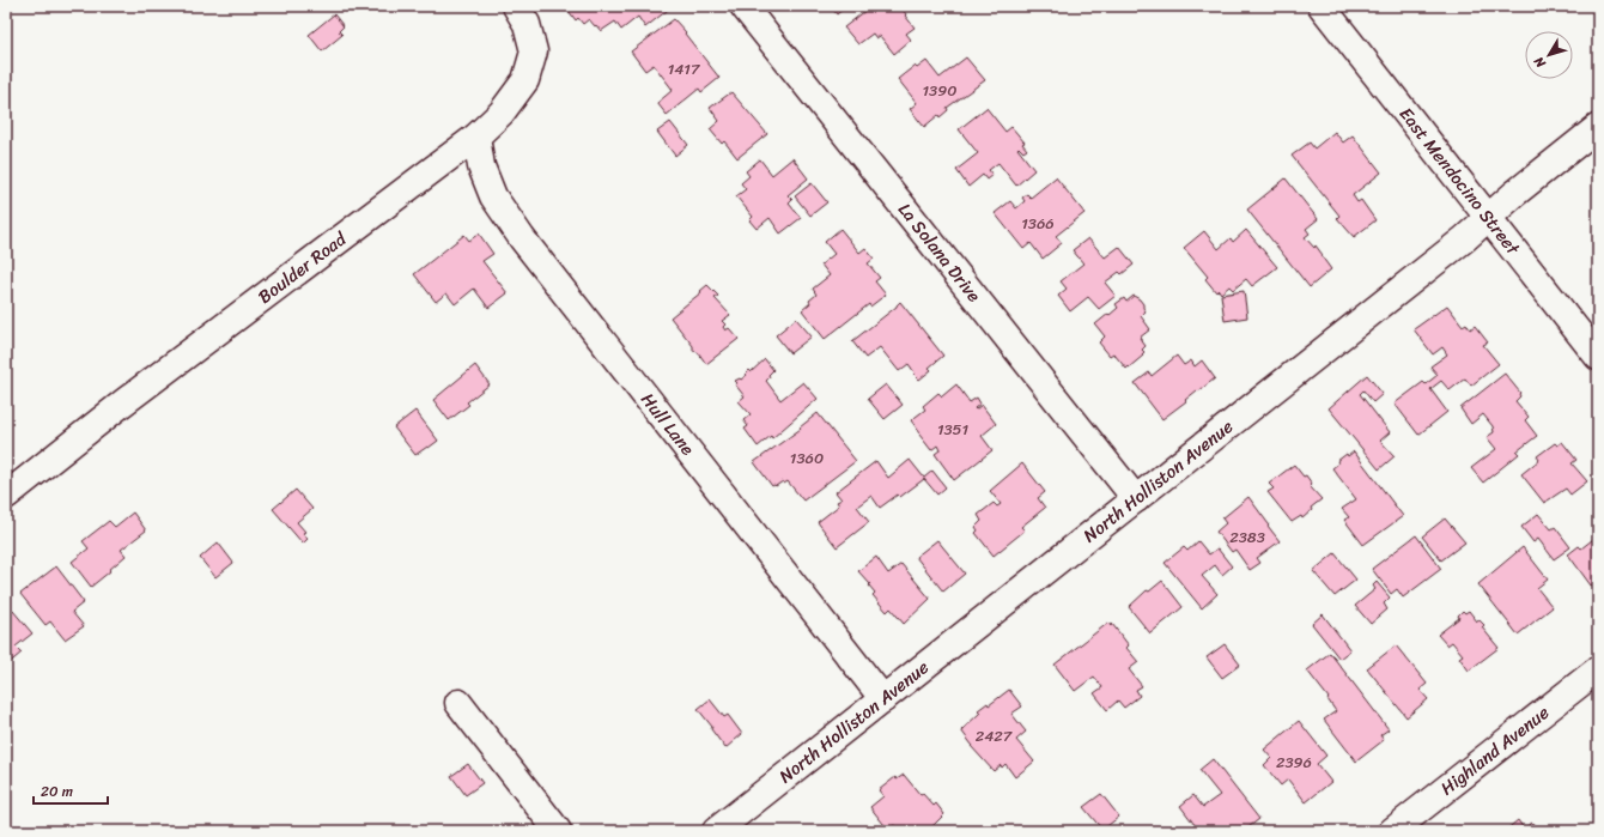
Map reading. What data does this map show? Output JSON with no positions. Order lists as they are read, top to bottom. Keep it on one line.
{"streets":{"street":["East Mendocino Street","La Solana Drive","Boulder Road","Hull Lane","North Holliston Avenue","Highland Avenue"]},"crossings":[["East Mendocino Street","North Holliston Avenue"],["La Solana Drive","North Holliston Avenue"],["Boulder Road","Hull Lane"],["Hull Lane","North Holliston Avenue"]],"house_numbers":["1417","1390","1366","1351","1360","2383","2427","2396"],"scale_bar":"20 m","north":"bottom left"}
